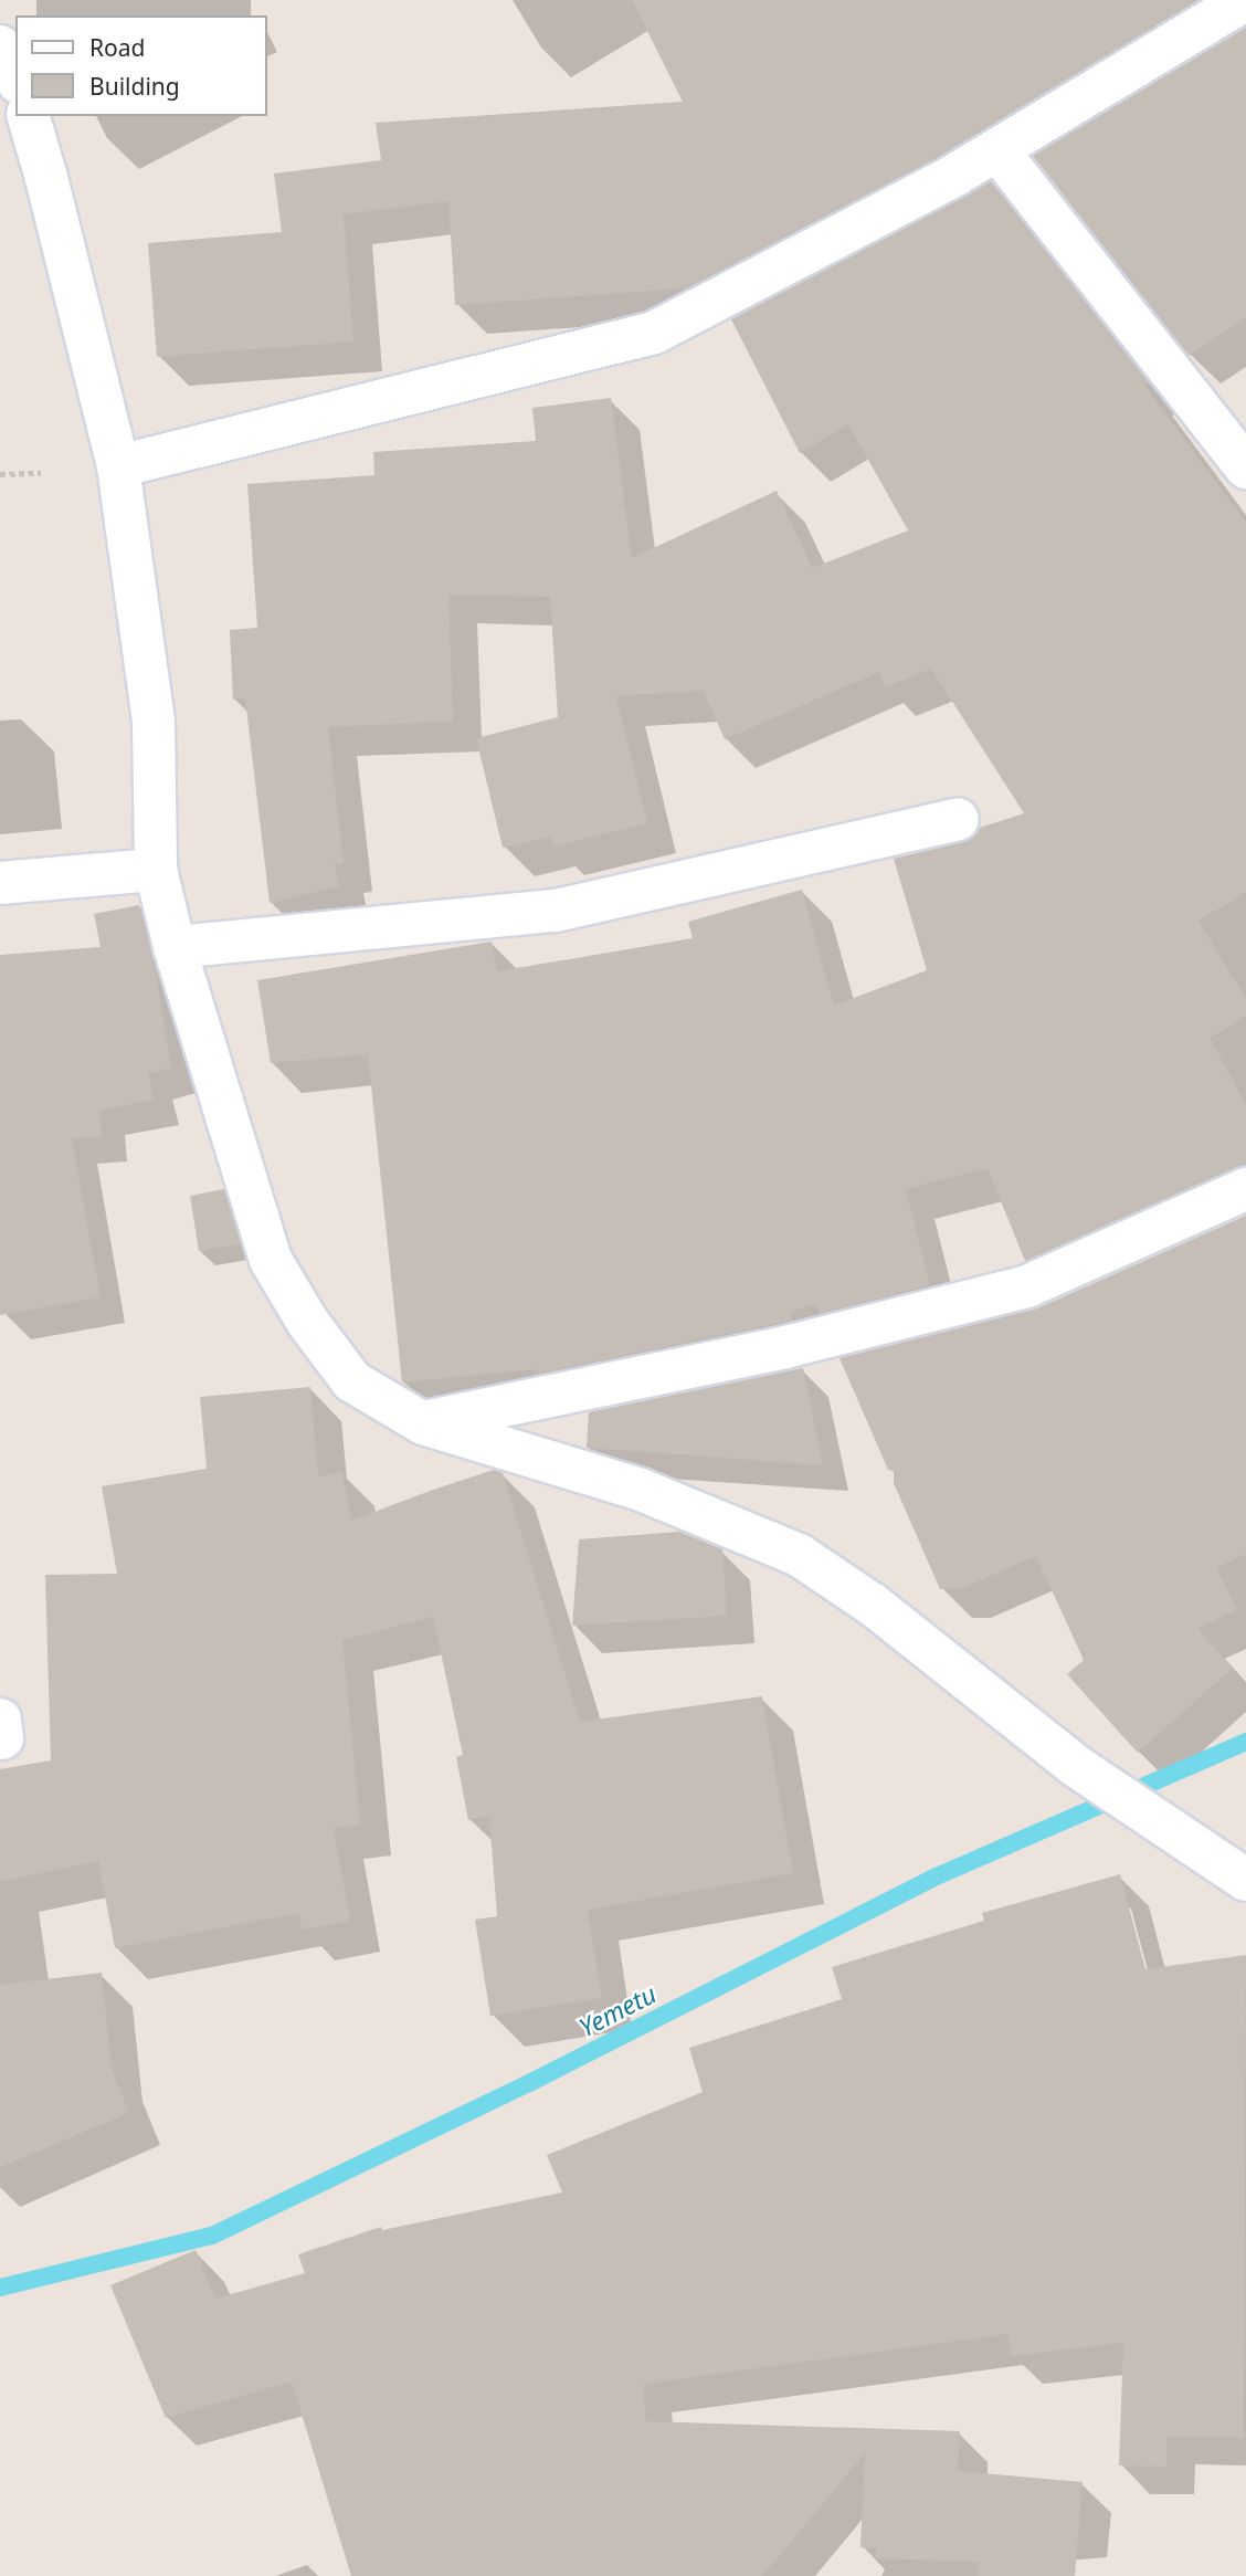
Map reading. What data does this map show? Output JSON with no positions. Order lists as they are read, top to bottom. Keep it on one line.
{"water":["Yemetu"],"legend":["Road","Building"]}
